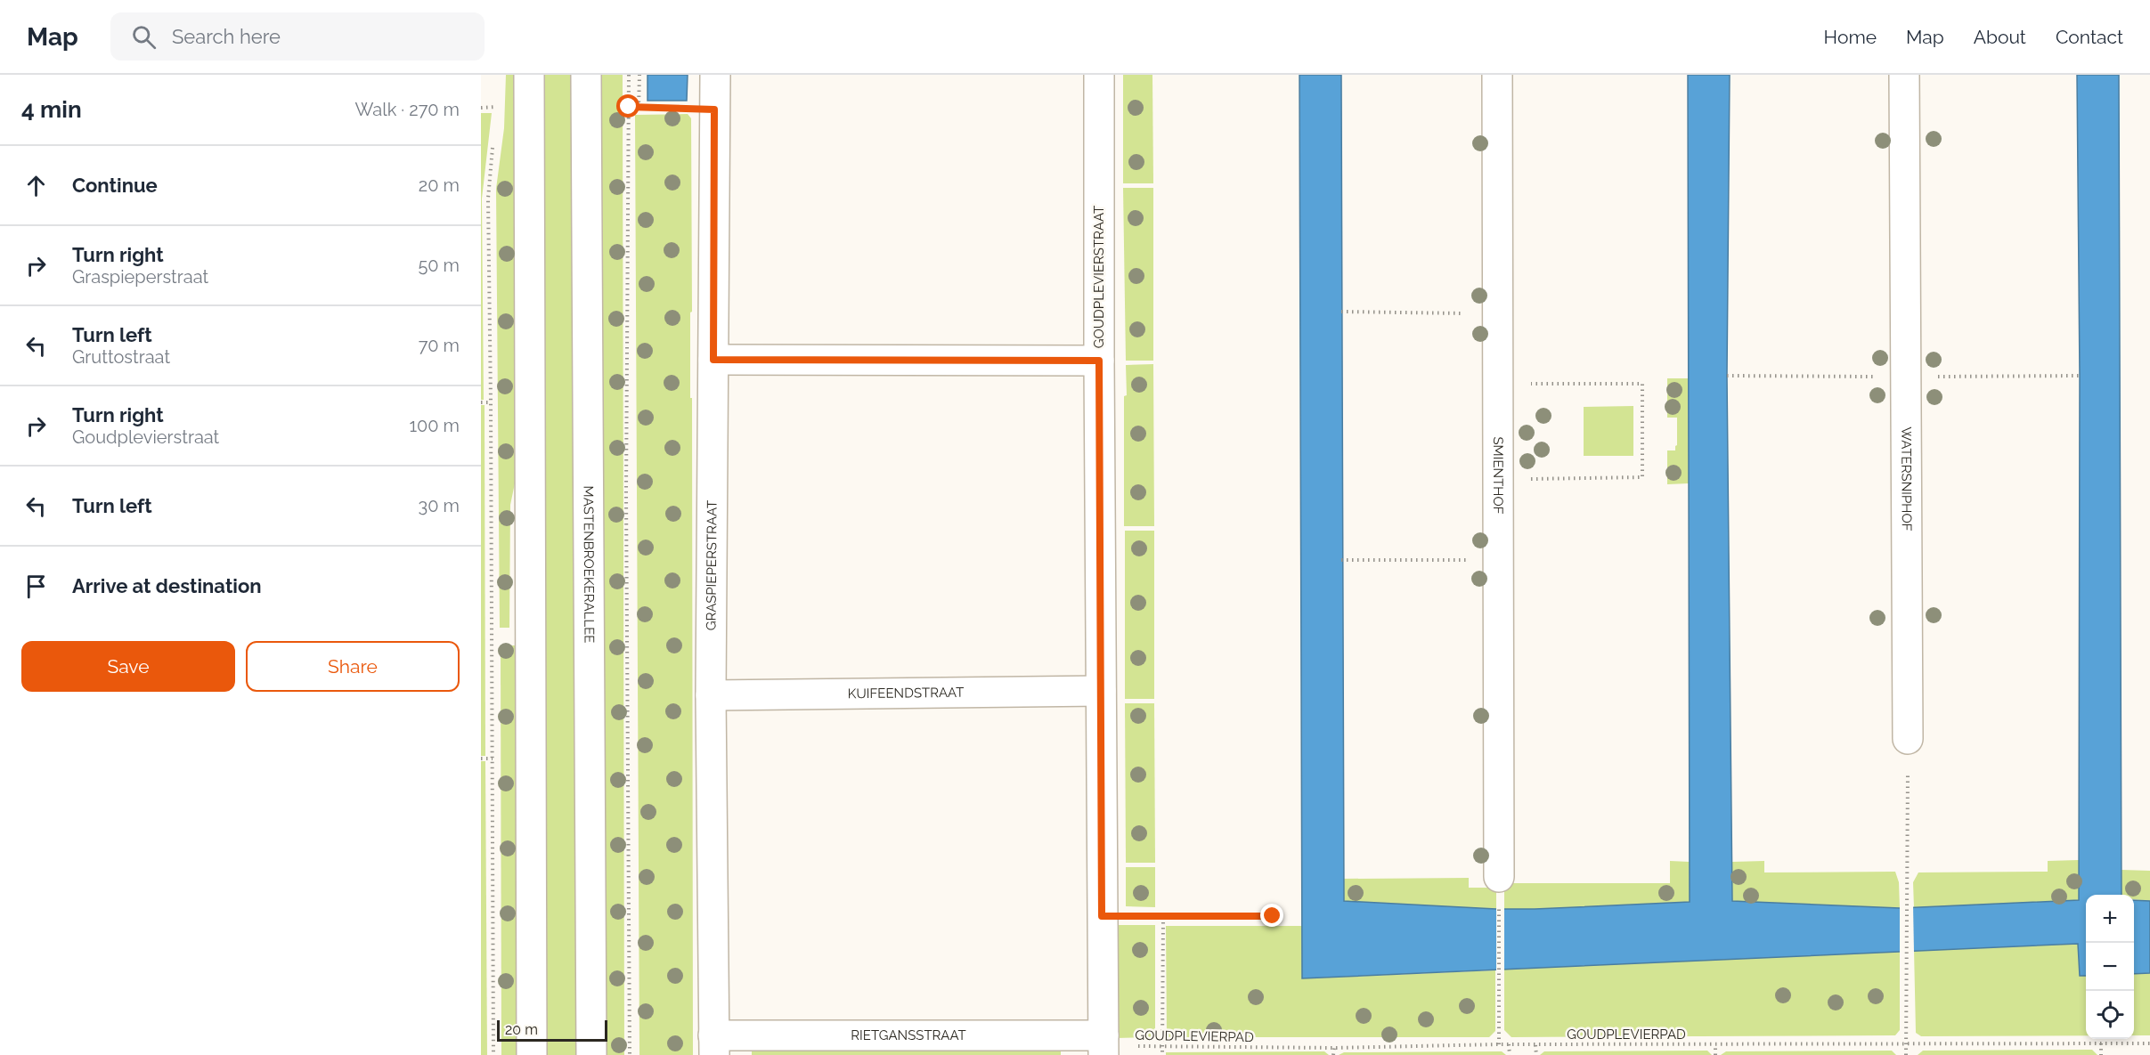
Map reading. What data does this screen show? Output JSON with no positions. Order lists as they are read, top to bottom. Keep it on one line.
{"streets":{"street":["GOUDPLEVIERSTRAAT","SMIENTHOF","WATERSNIPHOF","MASTENBROEKERALLEE","GRASPIEPERSTRAAT","KUIFEENDSTRAAT","RIETGANSSTRAAT"],"path":["GOUDPLEVIERPAD"]},"crossings":[["GOUDPLEVIERSTRAAT","KUIFEENDSTRAAT"],["GOUDPLEVIERSTRAAT","GOUDPLEVIERPAD"],["GOUDPLEVIERSTRAAT","RIETGANSSTRAAT"],["GRASPIEPERSTRAAT","KUIFEENDSTRAAT"],["GRASPIEPERSTRAAT","RIETGANSSTRAAT"],["GOUDPLEVIERPAD","RIETGANSSTRAAT"]],"scale_bar":"20 m","page":{"header":"Map","search":"Search here","nav":["Home","Map","About","Contact"],"heading":["4 min","Walk · 270 m"],"list":[["Continue","20 m"],["Turn right","Graspieperstraat","50 m"],["Turn left","Gruttostraat","70 m"],["Turn right","Goudplevierstraat","100 m"],["Turn left","30 m"],"Arrive at destination"],"buttons":["Save","Share"],"map_buttons":["+","−"],"scale":"20 m"}}
